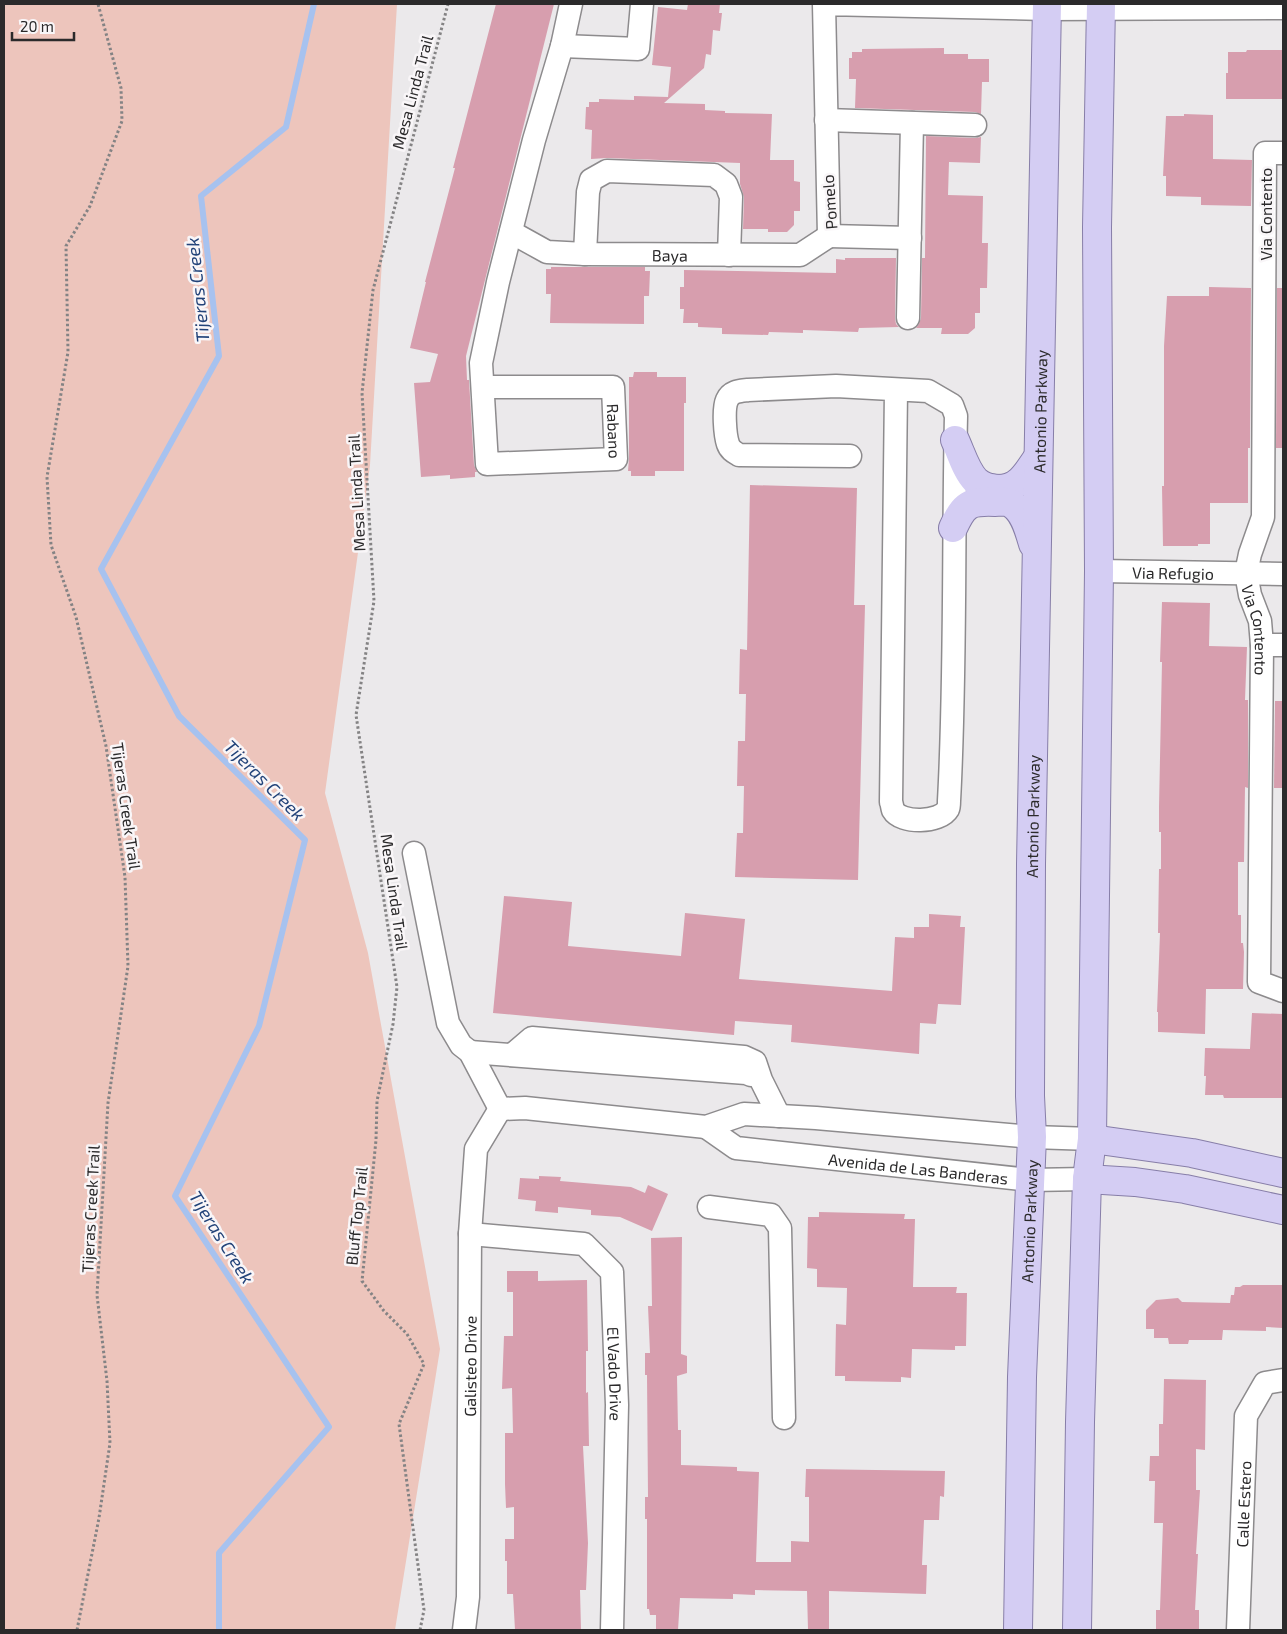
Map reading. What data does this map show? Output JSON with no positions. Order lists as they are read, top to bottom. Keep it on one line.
{"streets":{"main road":["Antonio Parkway","Avenida de Las Banderas"],"street":["Pomelo","Via Contento","Baya","Rabano","Via Refugio","Galisteo Drive","El Vado Drive","Calle Estero"],"path":["Mesa Linda Trail","Tijeras Creek Trail","Bluff Top Trail"]},"crossings":[["Mesa Linda Trail","Bluff Top Trail"],["Pomelo","Baya"],["Via Contento","Via Refugio"],["Baya","Rabano"],["Antonio Parkway","Avenida de Las Banderas"],["Avenida de Las Banderas","Galisteo Drive"],["Galisteo Drive","El Vado Drive"]],"water":["Tijeras Creek"],"scale_bar":"20 m"}
